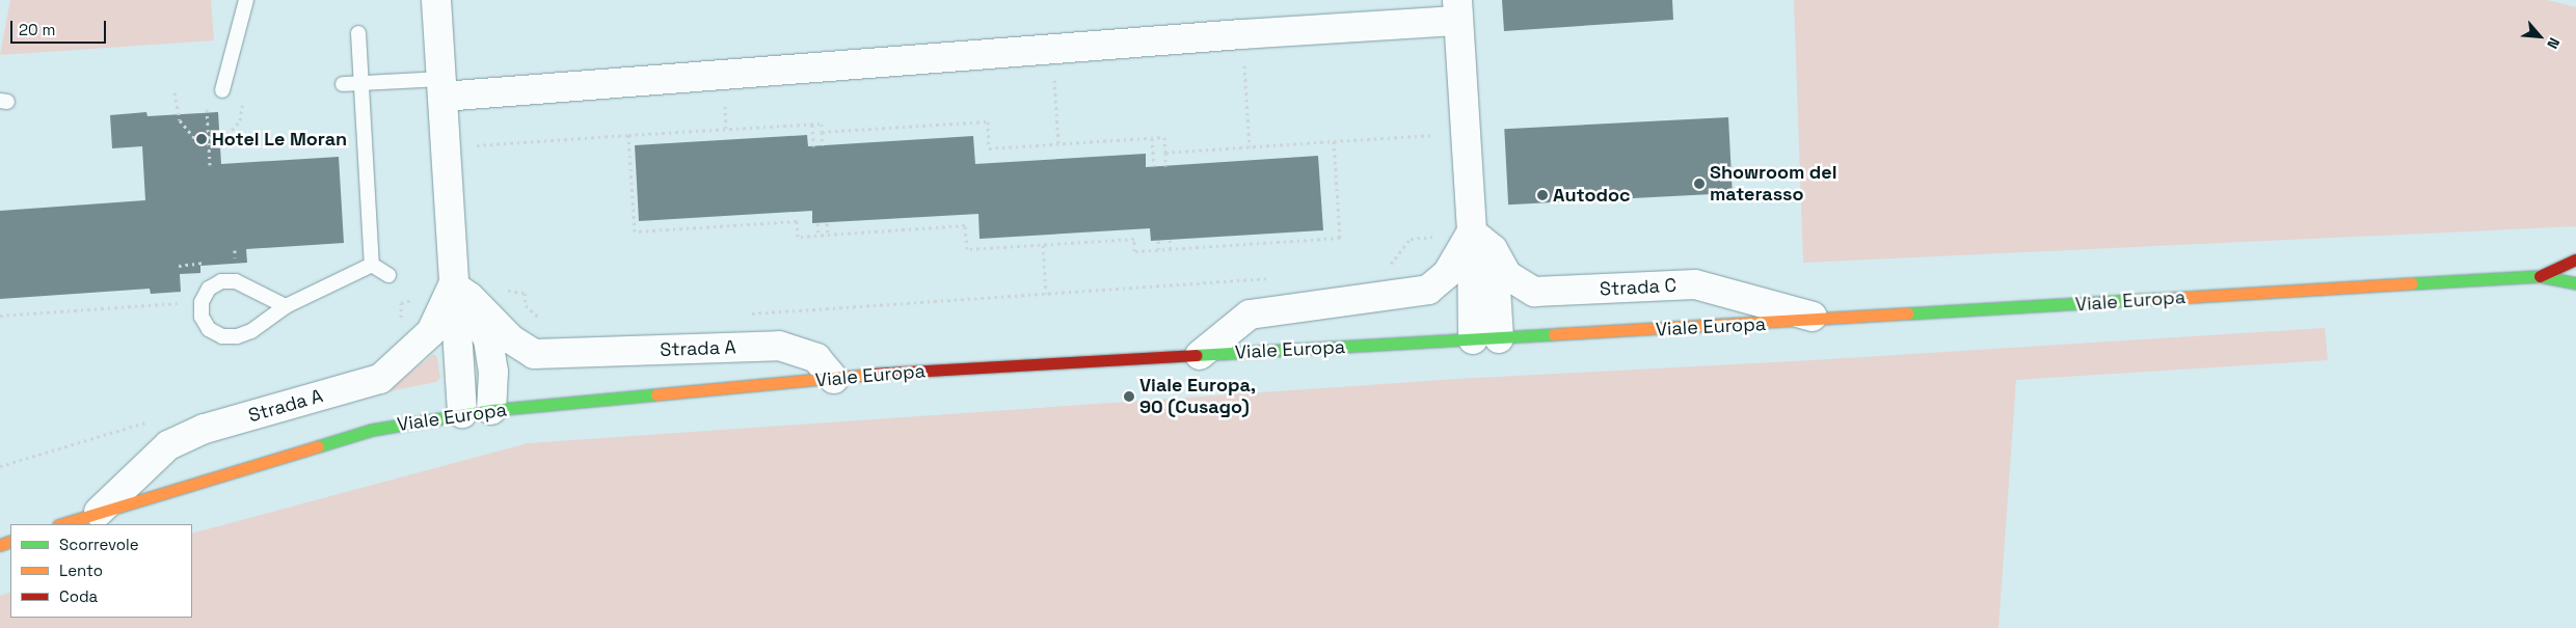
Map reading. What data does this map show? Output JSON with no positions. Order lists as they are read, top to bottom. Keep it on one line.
{"streets":{"main road":["Viale Europa"],"street":["Strada C","Strada A"]},"crossings":[["Strada C","Viale Europa"],["Viale Europa","Strada A"]],"places":["Hotel Le Moran","Showroom del materasso","Autodoc","Viale Europa, 90 (Cusago)"],"legend":["Scorrevole","Lento","Coda"],"scale_bar":"20 m","north":"bottom right"}
